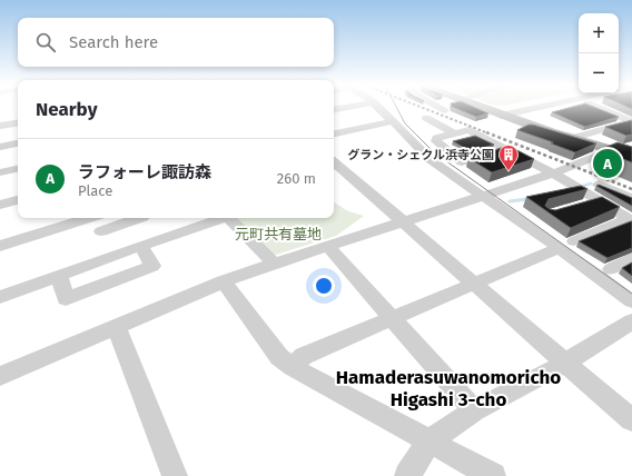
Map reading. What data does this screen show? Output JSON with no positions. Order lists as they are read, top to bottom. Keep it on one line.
{"districts":["Hamaderasuwanomoricho Higashi 3-cho"],"parks":["元町共有墓地"],"places":{"building":["グラン・シェクル浜寺公園"]},"page":{"map_buttons":["+","−"],"search":"Search here","heading":"Nearby","list":[{"mark":"A","name":"ラフォーレ諏訪森","note":"Place","value":"260 m"}],"pins":"A"}}
